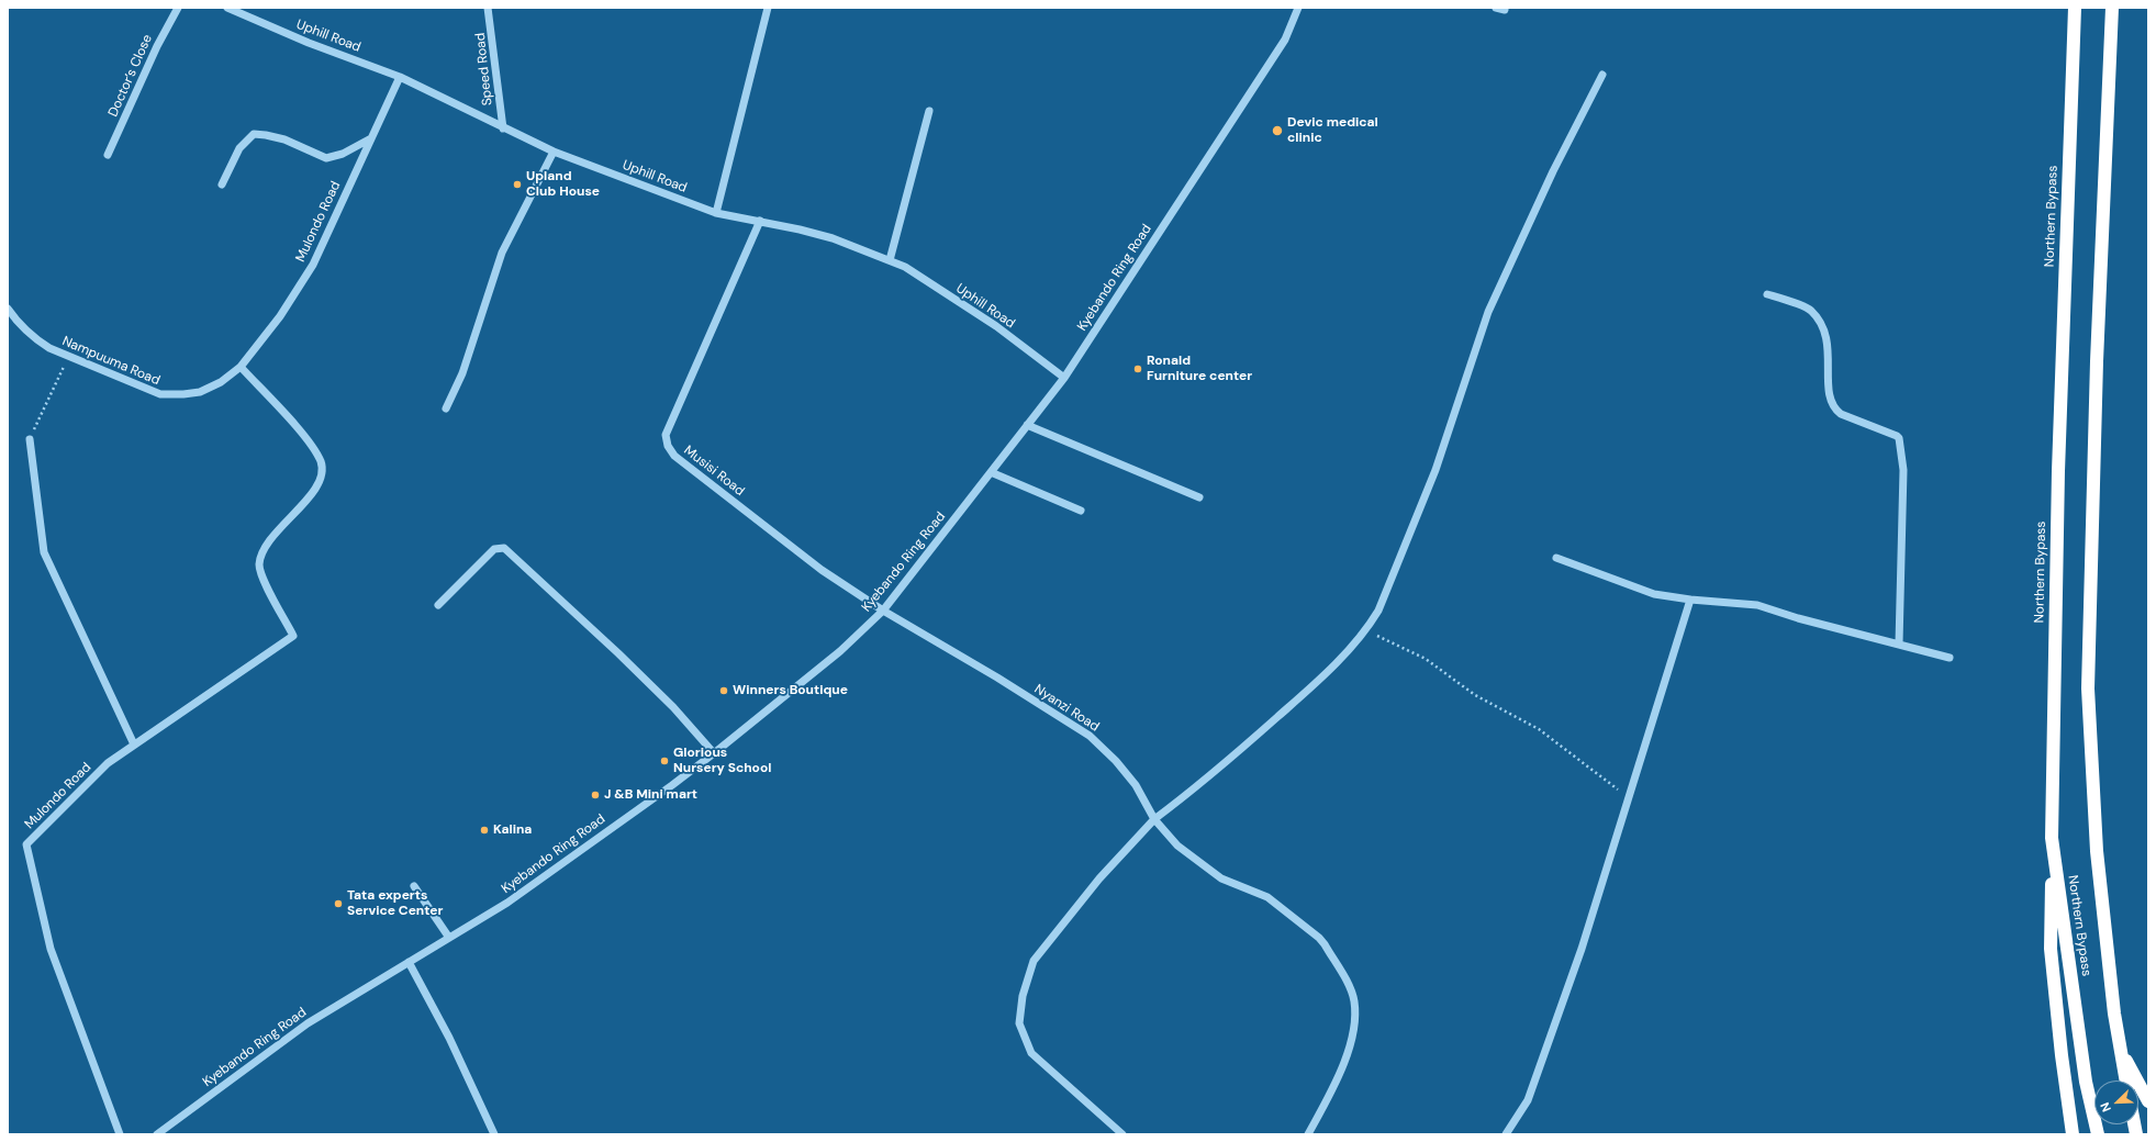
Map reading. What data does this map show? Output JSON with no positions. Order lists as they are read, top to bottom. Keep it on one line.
{"streets":{"highway":["Northern Bypass"],"street":["Uphill Road","Speed Road","Doctor’s Close","Mulondo Road","Kyebando Ring Road","Nampuuma Road","Musisi Road","Nyanzi Road"]},"crossings":[["Uphill Road","Speed Road"],["Uphill Road","Mulondo Road"],["Uphill Road","Kyebando Ring Road"],["Uphill Road","Musisi Road"],["Mulondo Road","Nampuuma Road"],["Kyebando Ring Road","Musisi Road"],["Kyebando Ring Road","Nyanzi Road"],["Musisi Road","Nyanzi Road"]],"places":["Devic medical clinic","Upland Club House","Ronald Furniture center","Winners Boutique","Glorious Nursery School","J &B Mini mart","Kalina","Tata experts Service Center"],"north":"bottom left"}
